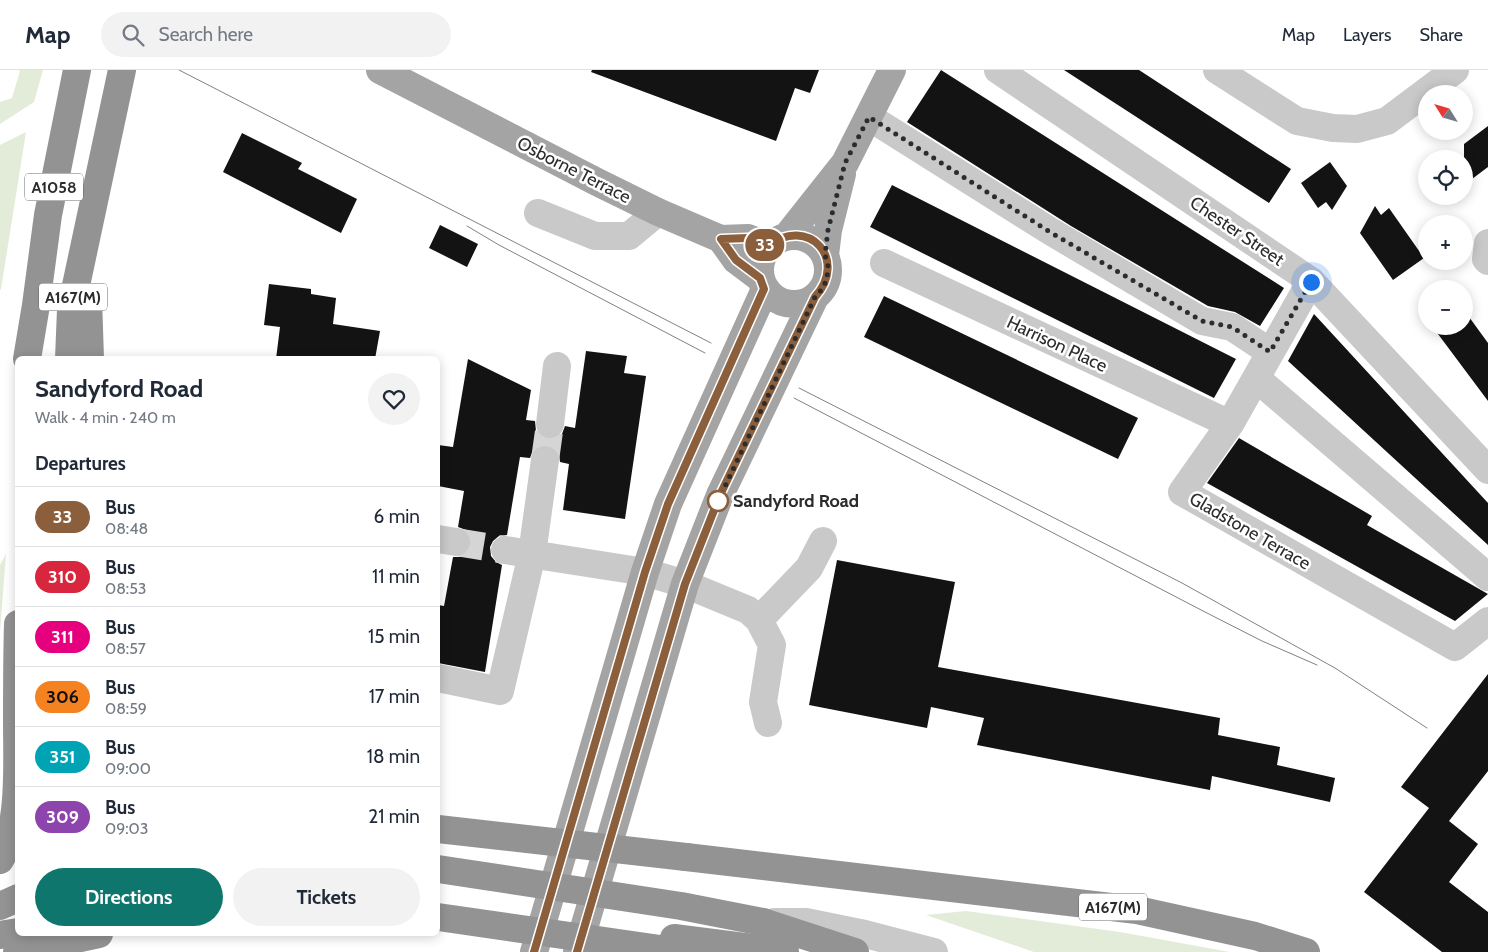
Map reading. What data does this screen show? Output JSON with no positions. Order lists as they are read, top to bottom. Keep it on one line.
{"streets":{"highway":["A1058","A167(M)"],"main road":["Osborne Terrace"],"street":["Chester Street","Harrison Place","Gladstone Terrace"]},"crossings":[["A1058","A167(M)"],["Chester Street","Gladstone Terrace"],["Harrison Place","Gladstone Terrace"]],"places":["Sandyford Road"],"lines":["bus line 33"],"north":"top left","page":{"header":"Map","search":"Search here","nav":["Map","Layers","Share"],"on_map":"33","map_buttons":["+","−"],"heading":[["Sandyford Road","Walk · 4 min · 240 m"],"Departures"],"list":[{"mark":"33","name":"Bus","note":"08:48","value":"6 min"},{"mark":"310","name":"Bus","note":"08:53","value":"11 min"},{"mark":"311","name":"Bus","note":"08:57","value":"15 min"},{"mark":"306","name":"Bus","note":"08:59","value":"17 min"},{"mark":"351","name":"Bus","note":"09:00","value":"18 min"},{"mark":"309","name":"Bus","note":"09:03","value":"21 min"}],"buttons":["Directions","Tickets"]}}
